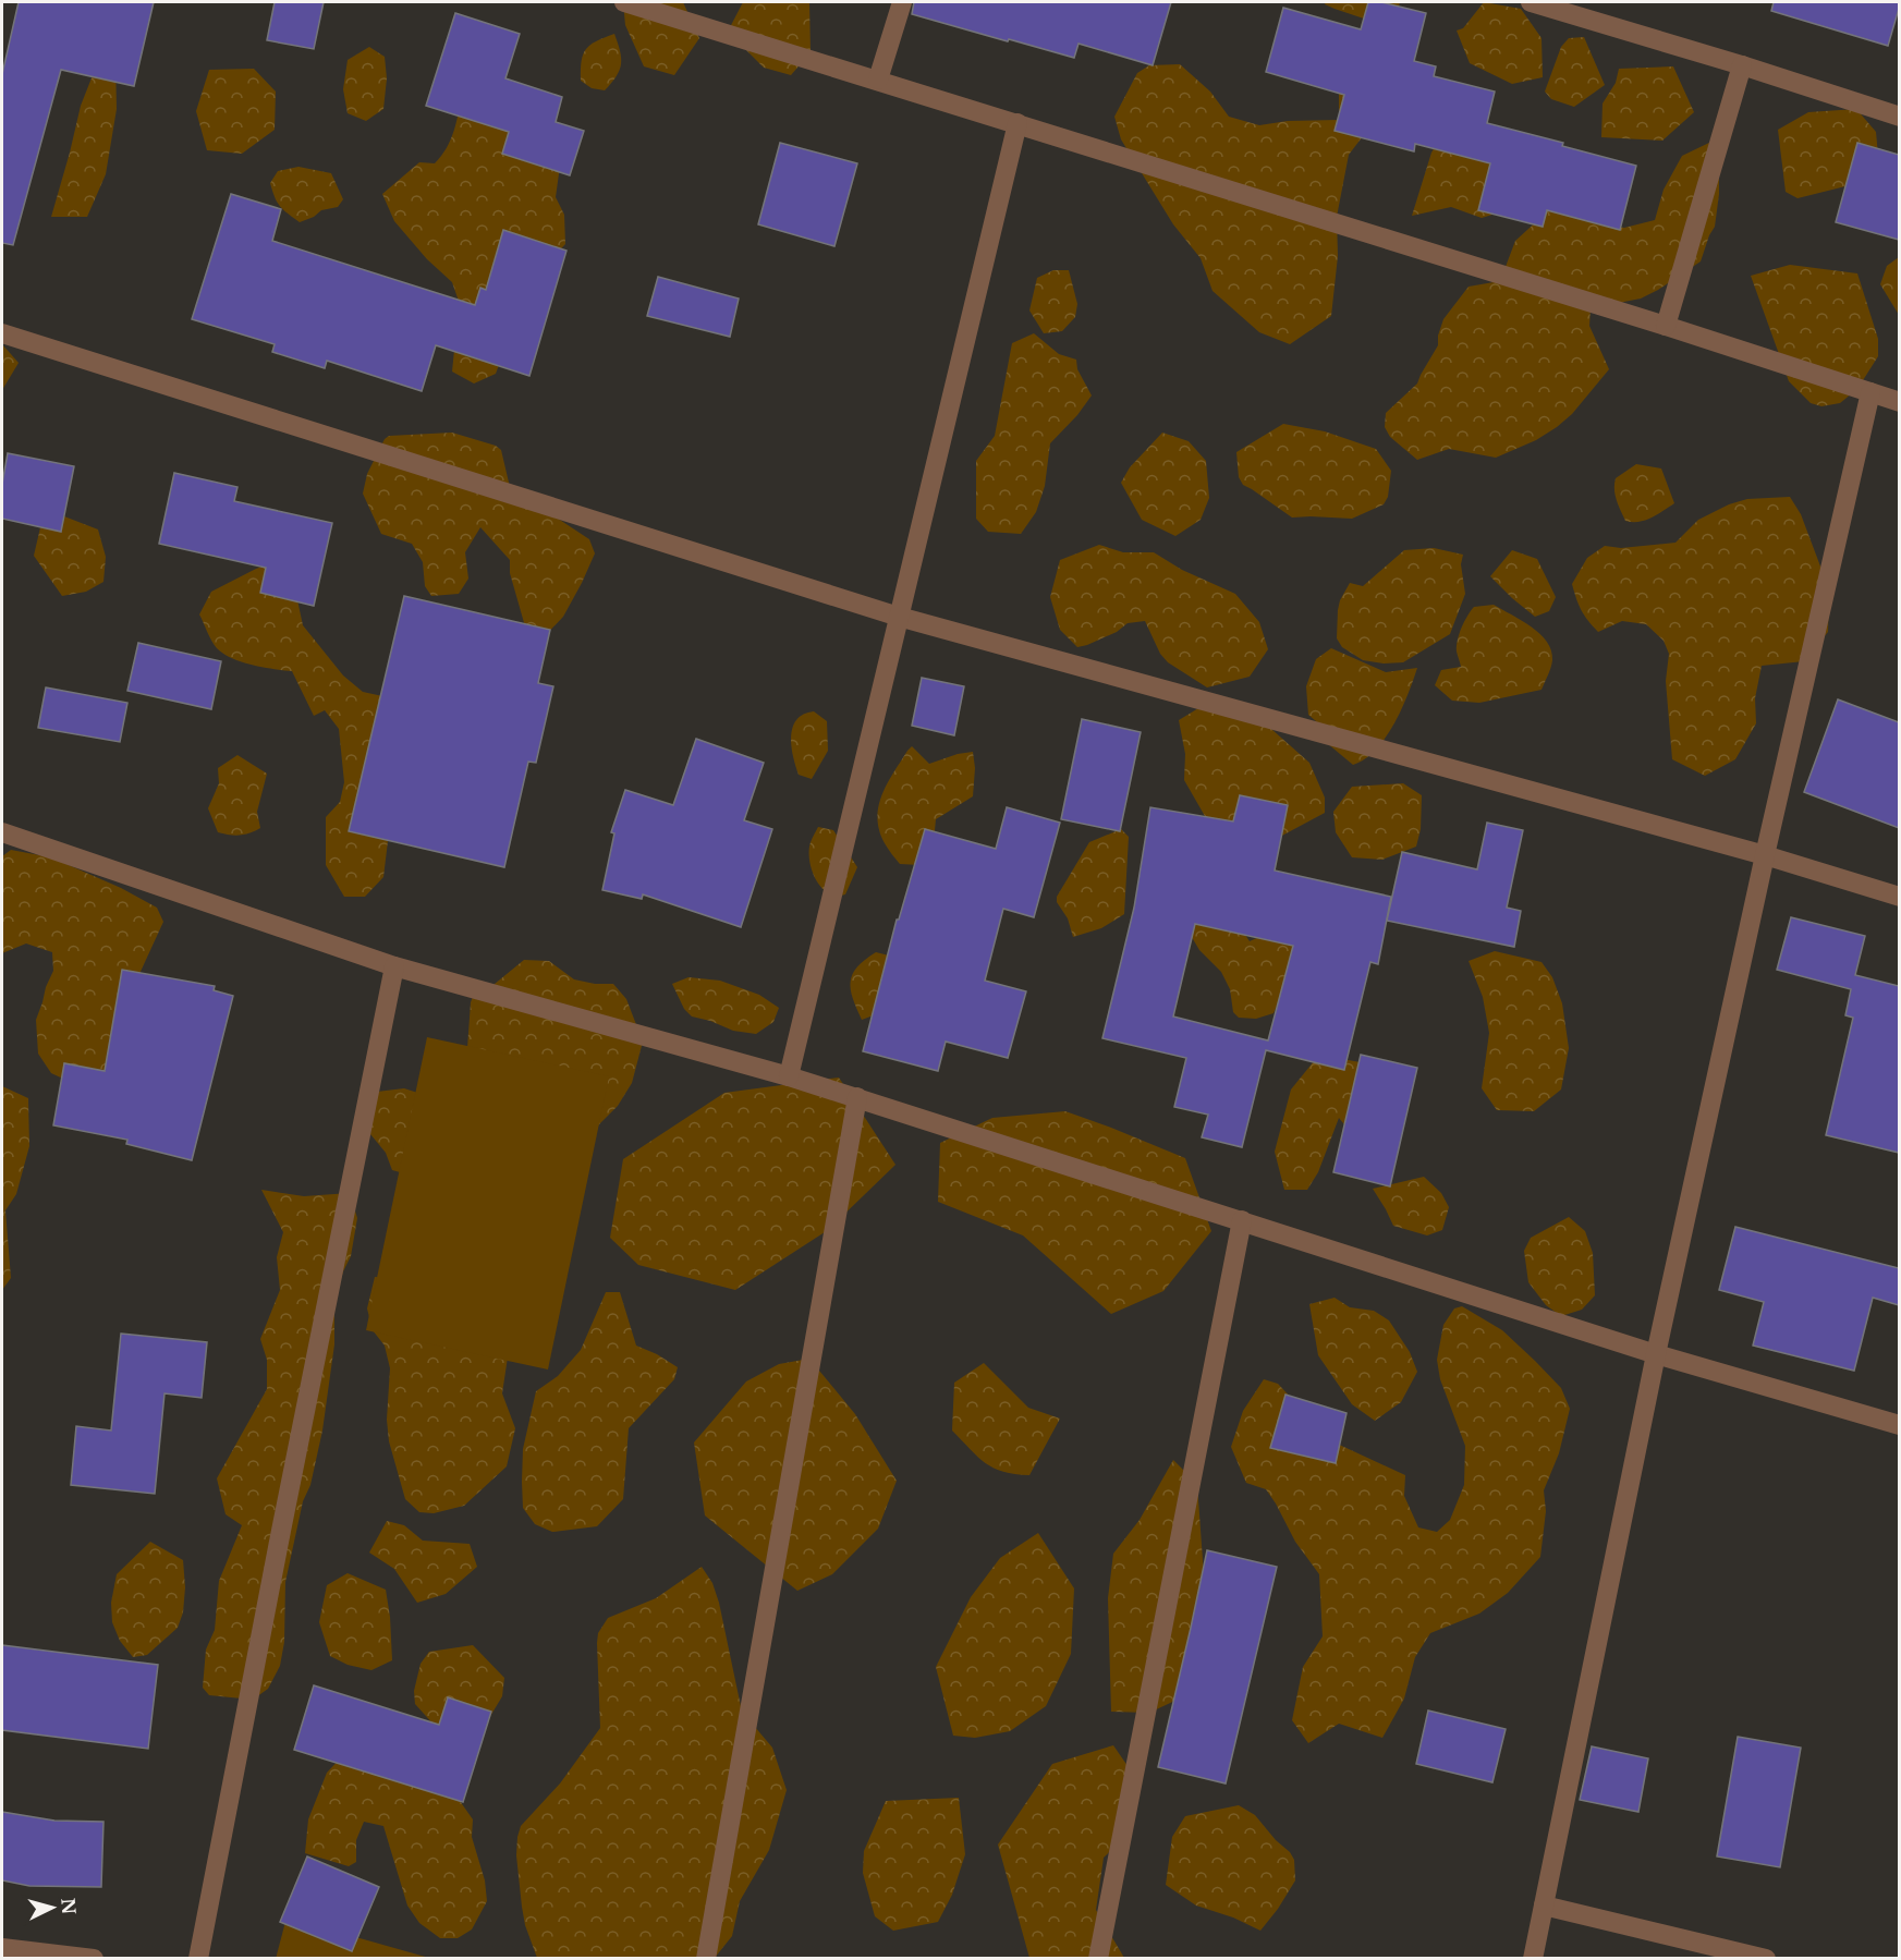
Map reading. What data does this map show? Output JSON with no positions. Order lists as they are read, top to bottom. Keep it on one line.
{"north":"right"}
